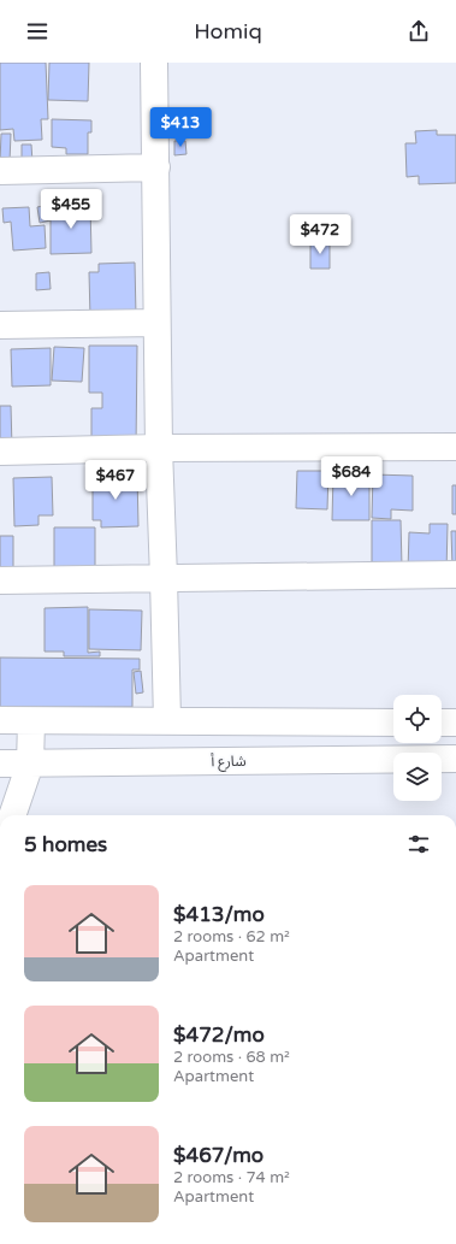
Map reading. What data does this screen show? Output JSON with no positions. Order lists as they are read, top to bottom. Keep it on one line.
{"streets":{"street":["شارع أ"]},"page":{"header":"Homiq","price":["$413","$455","$472","$684","$467"],"heading":"5 homes","list":[{"name":"$413/mo","note":"2 rooms · 62 m² · Apartment"},{"name":"$472/mo","note":"2 rooms · 68 m² · Apartment"},{"name":"$467/mo","note":"2 rooms · 74 m² · Apartment"}]}}
